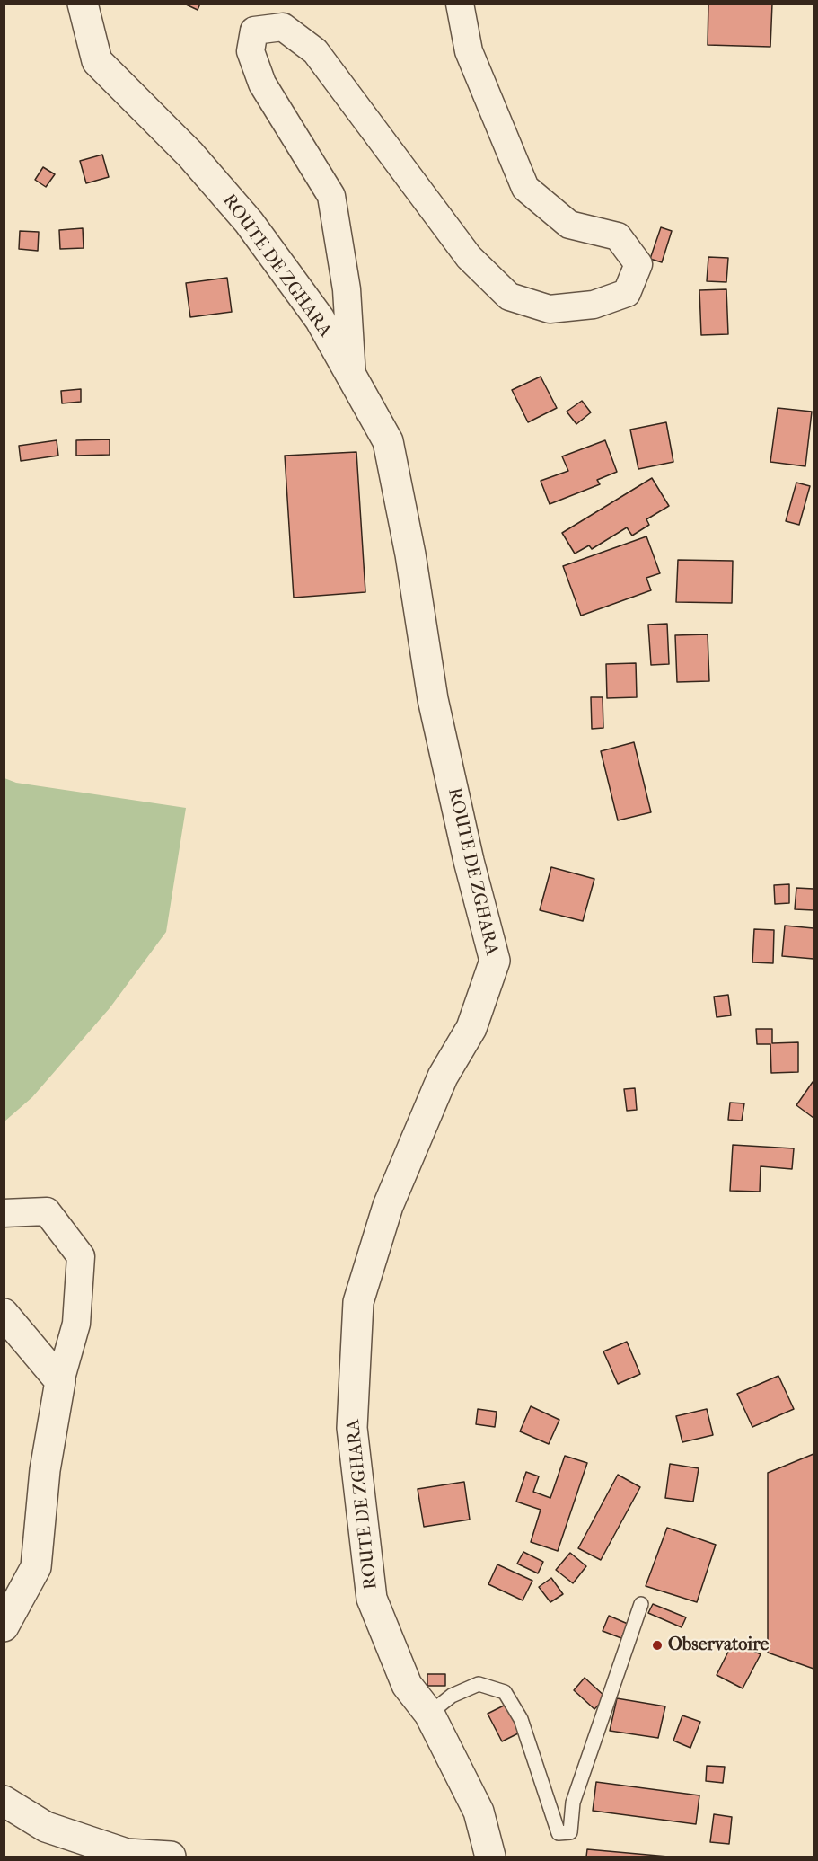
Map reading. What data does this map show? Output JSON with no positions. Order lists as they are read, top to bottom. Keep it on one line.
{"streets":{"street":["ROUTE DE ZGHARA"]},"places":["Observatoire"]}
